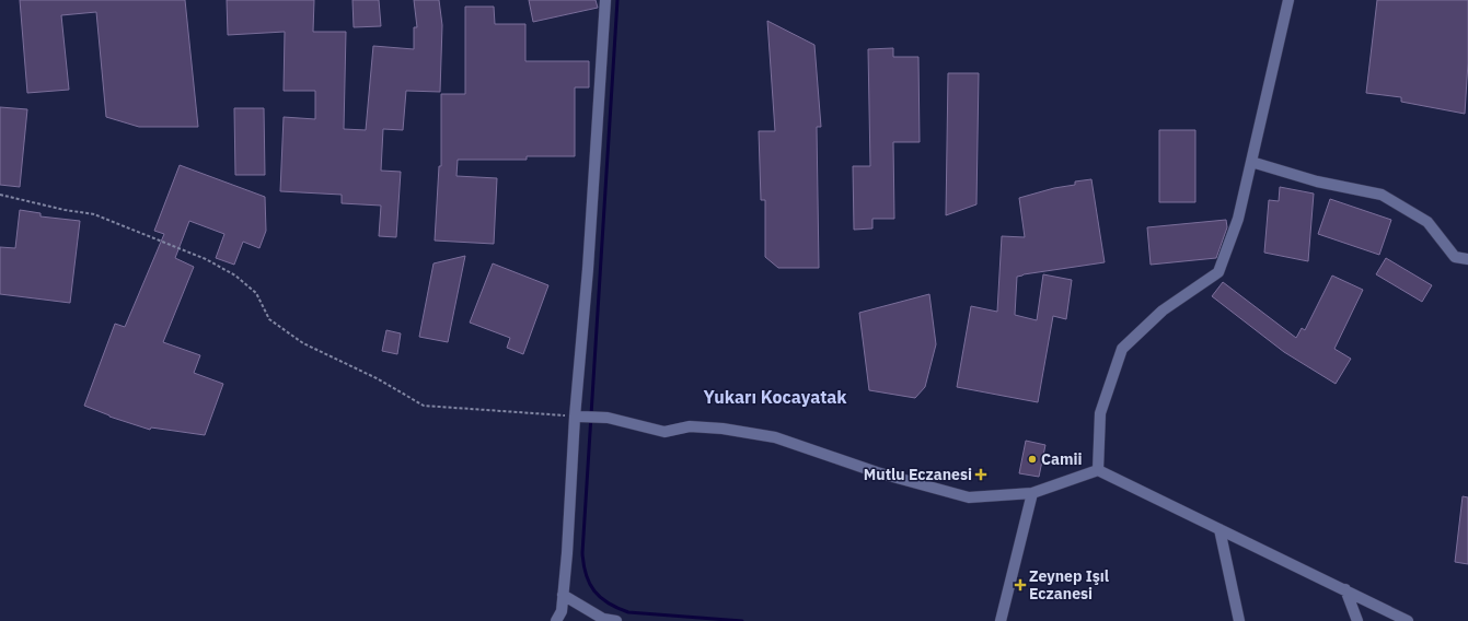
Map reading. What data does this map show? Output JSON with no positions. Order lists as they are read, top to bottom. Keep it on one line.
{"districts":["Yukarı Kocayatak"],"places":{"other":["Camii"],"health":["Mutlu Eczanesi","Zeynep Işıl Eczanesi"]}}
